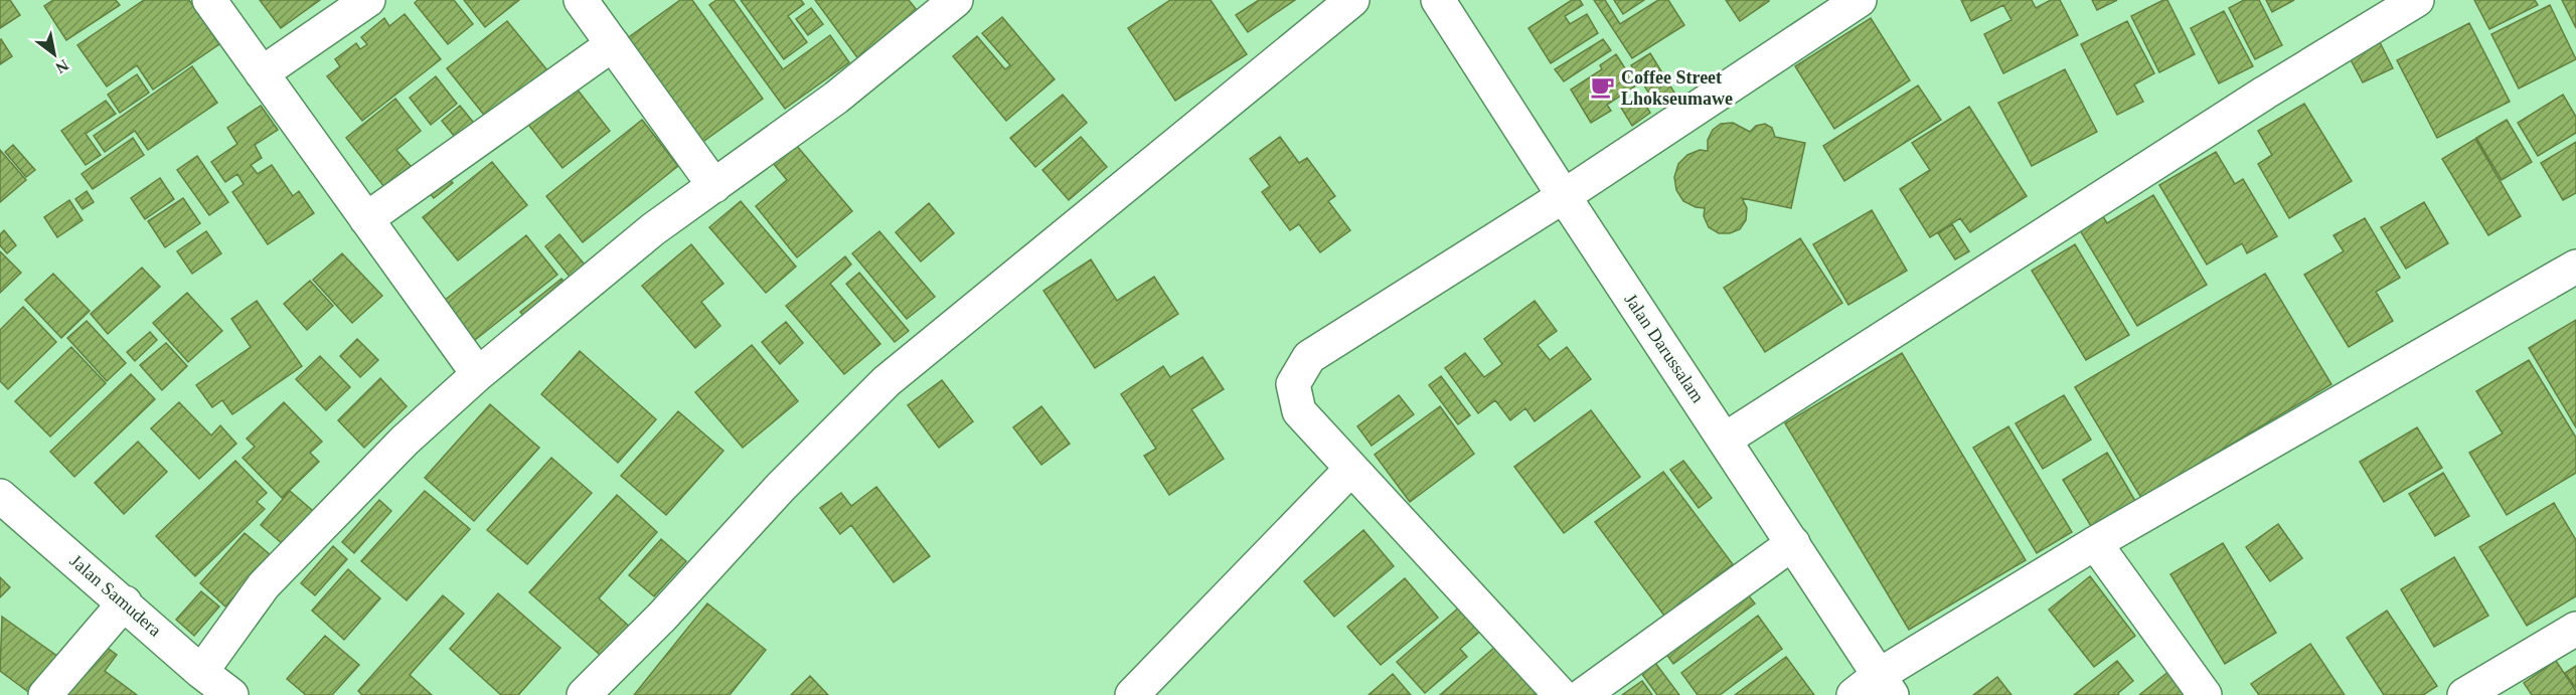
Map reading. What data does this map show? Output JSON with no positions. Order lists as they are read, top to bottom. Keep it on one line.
{"streets":{"street":["Jalan Darussalam","Jalan Samudera"]},"places":{"cafe":["Coffee Street Lhokseumawe"]},"north":"bottom right"}
